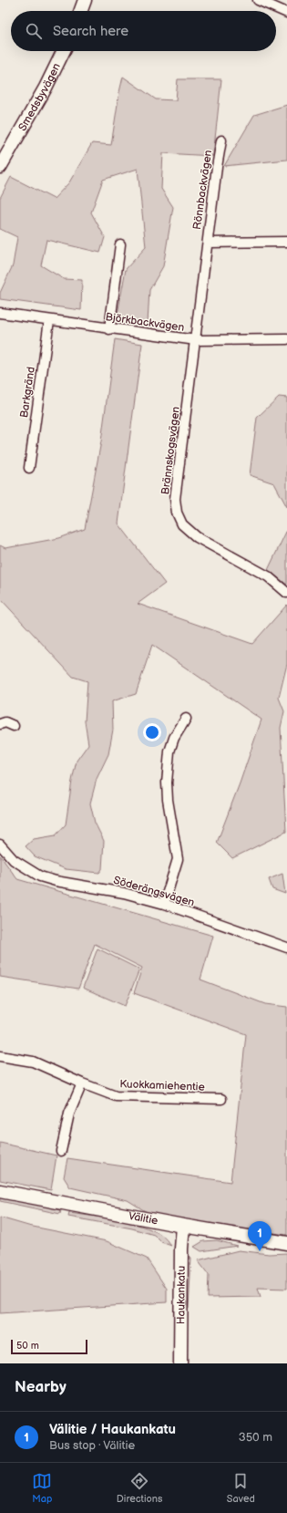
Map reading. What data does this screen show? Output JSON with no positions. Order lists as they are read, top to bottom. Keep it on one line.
{"streets":{"main road":["Smedsbyvägen","Välitie","Haukankatu"],"street":["Rönnbackvägen","Björkbackvägen","Barkgränd","Brännskogsvägen","Söderängsvägen","Kuokkamiehentie"]},"crossings":[["Rönnbackvägen","Björkbackvägen"],["Rönnbackvägen","Brännskogsvägen"],["Björkbackvägen","Barkgränd"],["Björkbackvägen","Brännskogsvägen"],["Välitie","Haukankatu"]],"scale_bar":"50 m","page":{"search":"Search here","pins":"1","scale":"50 m","heading":"Nearby","list":[{"mark":"1","name":"Välitie / Haukankatu","note":"Bus stop · Välitie","value":"350 m"}],"nav":["Map","Directions","Saved"]}}
